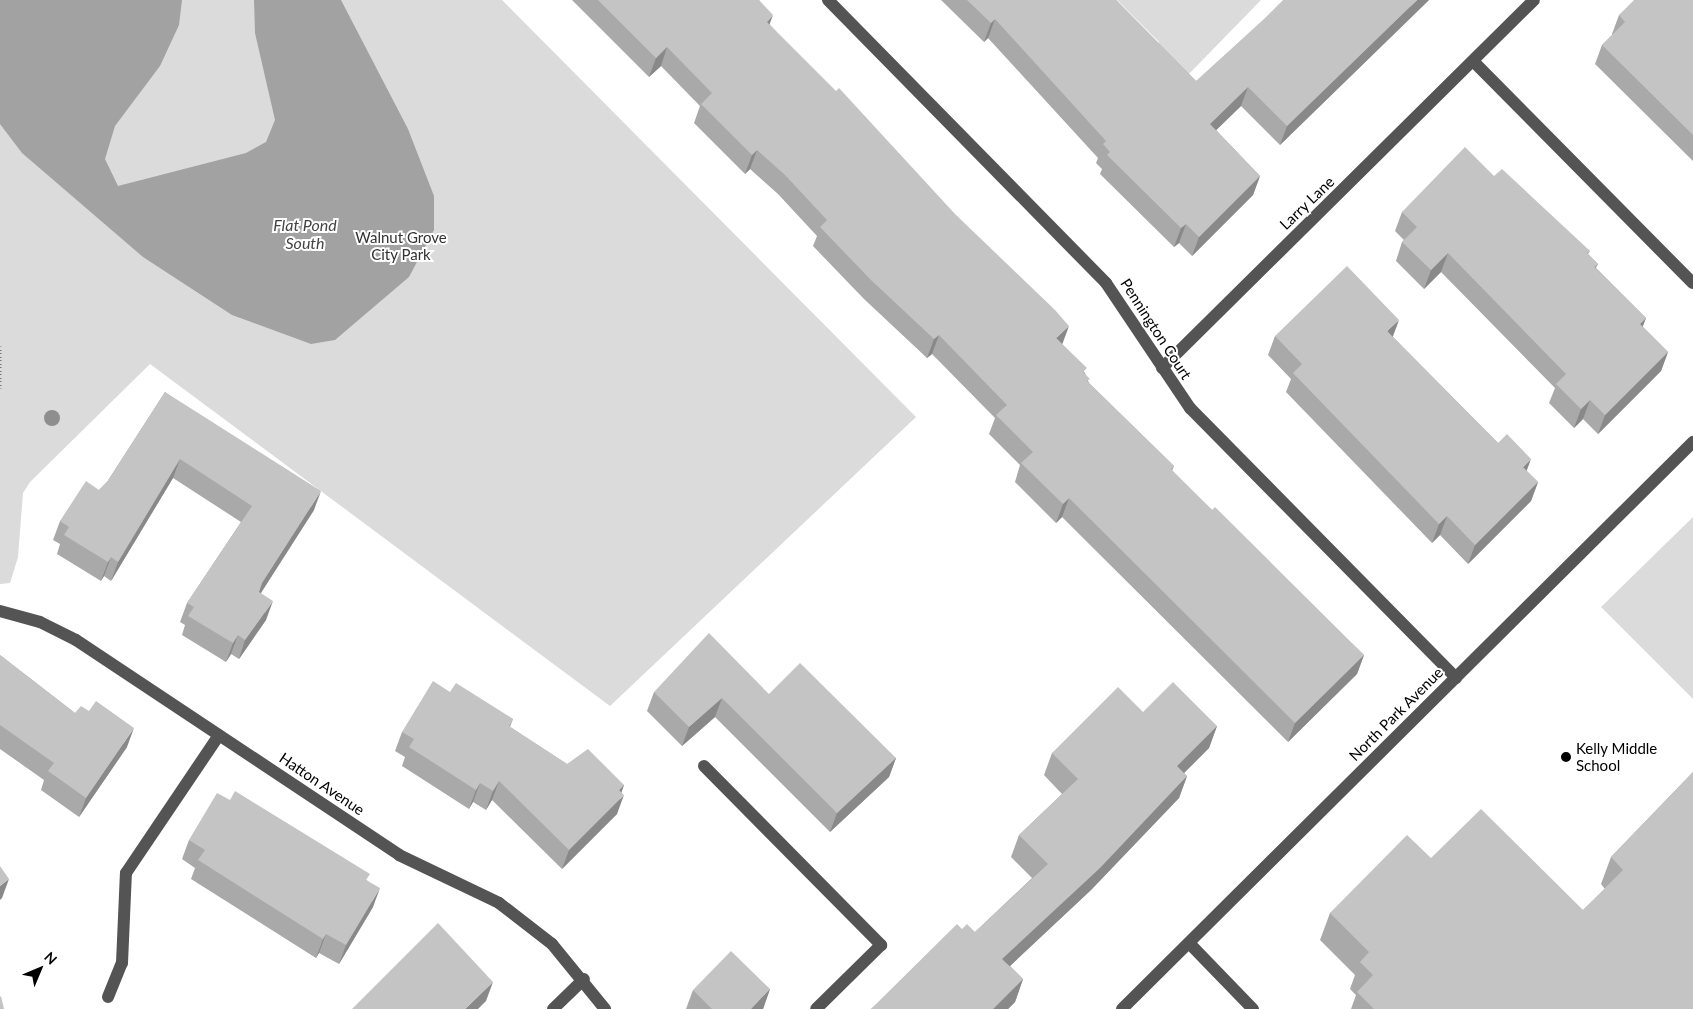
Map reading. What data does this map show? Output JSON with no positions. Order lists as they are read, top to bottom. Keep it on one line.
{"streets":{"street":["Larry Lane","Pennington Court","North Park Avenue","Hatton Avenue"]},"crossings":[["Larry Lane","Pennington Court"],["Pennington Court","North Park Avenue"]],"water":["Flat Pond South"],"parks":["Walnut Grove City Park"],"places":["Kelly Middle School"],"north":"top right"}
